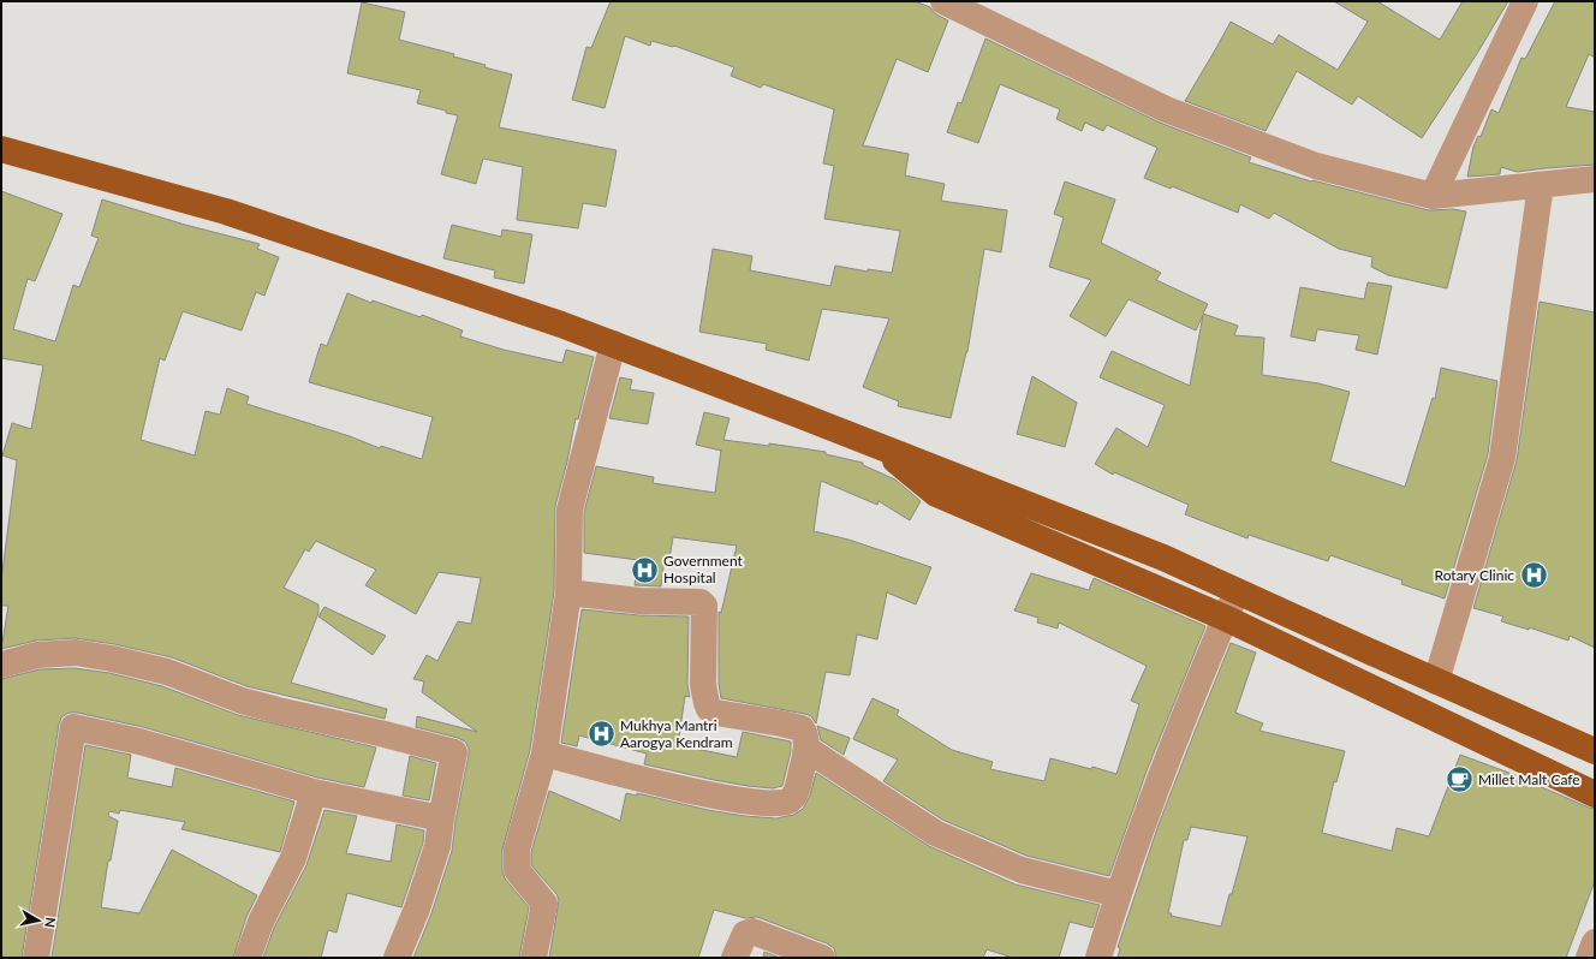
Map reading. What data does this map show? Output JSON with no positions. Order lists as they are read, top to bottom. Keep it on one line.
{"places":{"hospital":["Government Hospital","Rotary Clinic","Mukhya Mantri Aarogya Kendram"],"cafe":["Millet Malt Cafe"]},"north":"right"}
